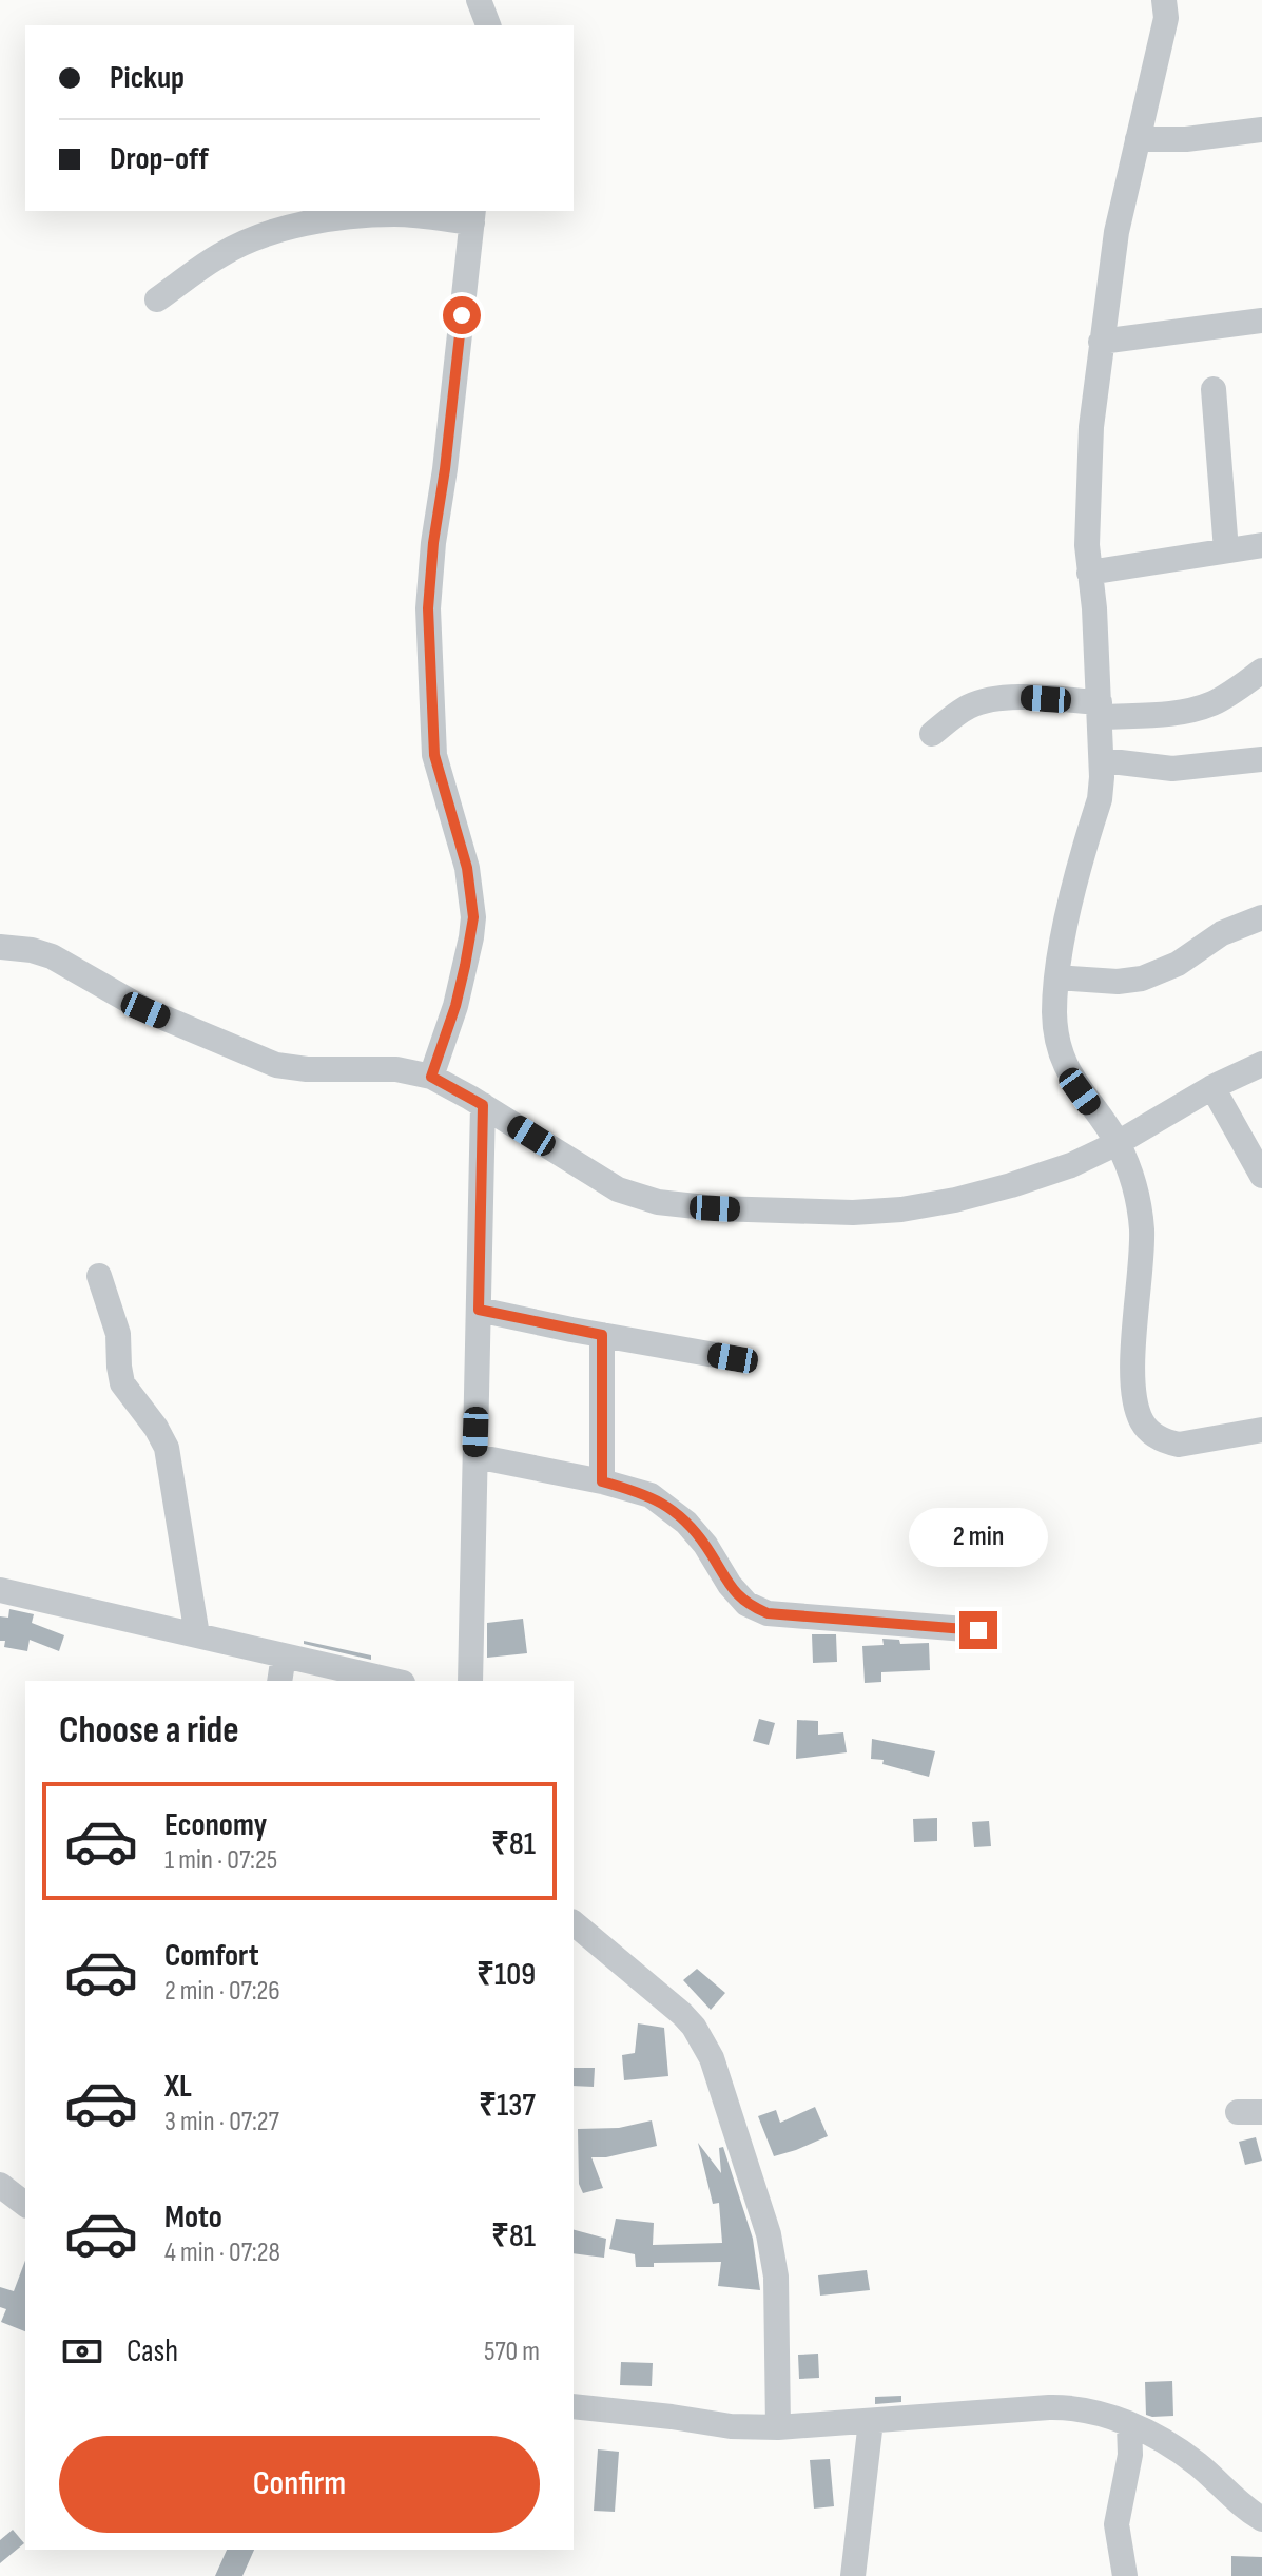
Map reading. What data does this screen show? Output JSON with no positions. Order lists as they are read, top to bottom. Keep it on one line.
{"page":{"banner":["Pickup","Drop-off"],"bubble":"2 min","heading":"Choose a ride","list":[{"name":"Economy","note":"1 min · 07:25","value":"₹81"},{"name":"Comfort","note":"2 min · 07:26","value":"₹109"},{"name":"XL","note":"3 min · 07:27","value":"₹137"},{"name":"Moto","note":"4 min · 07:28","value":"₹81"}],"pay":["Cash","570 m"],"buttons":"Confirm"}}
